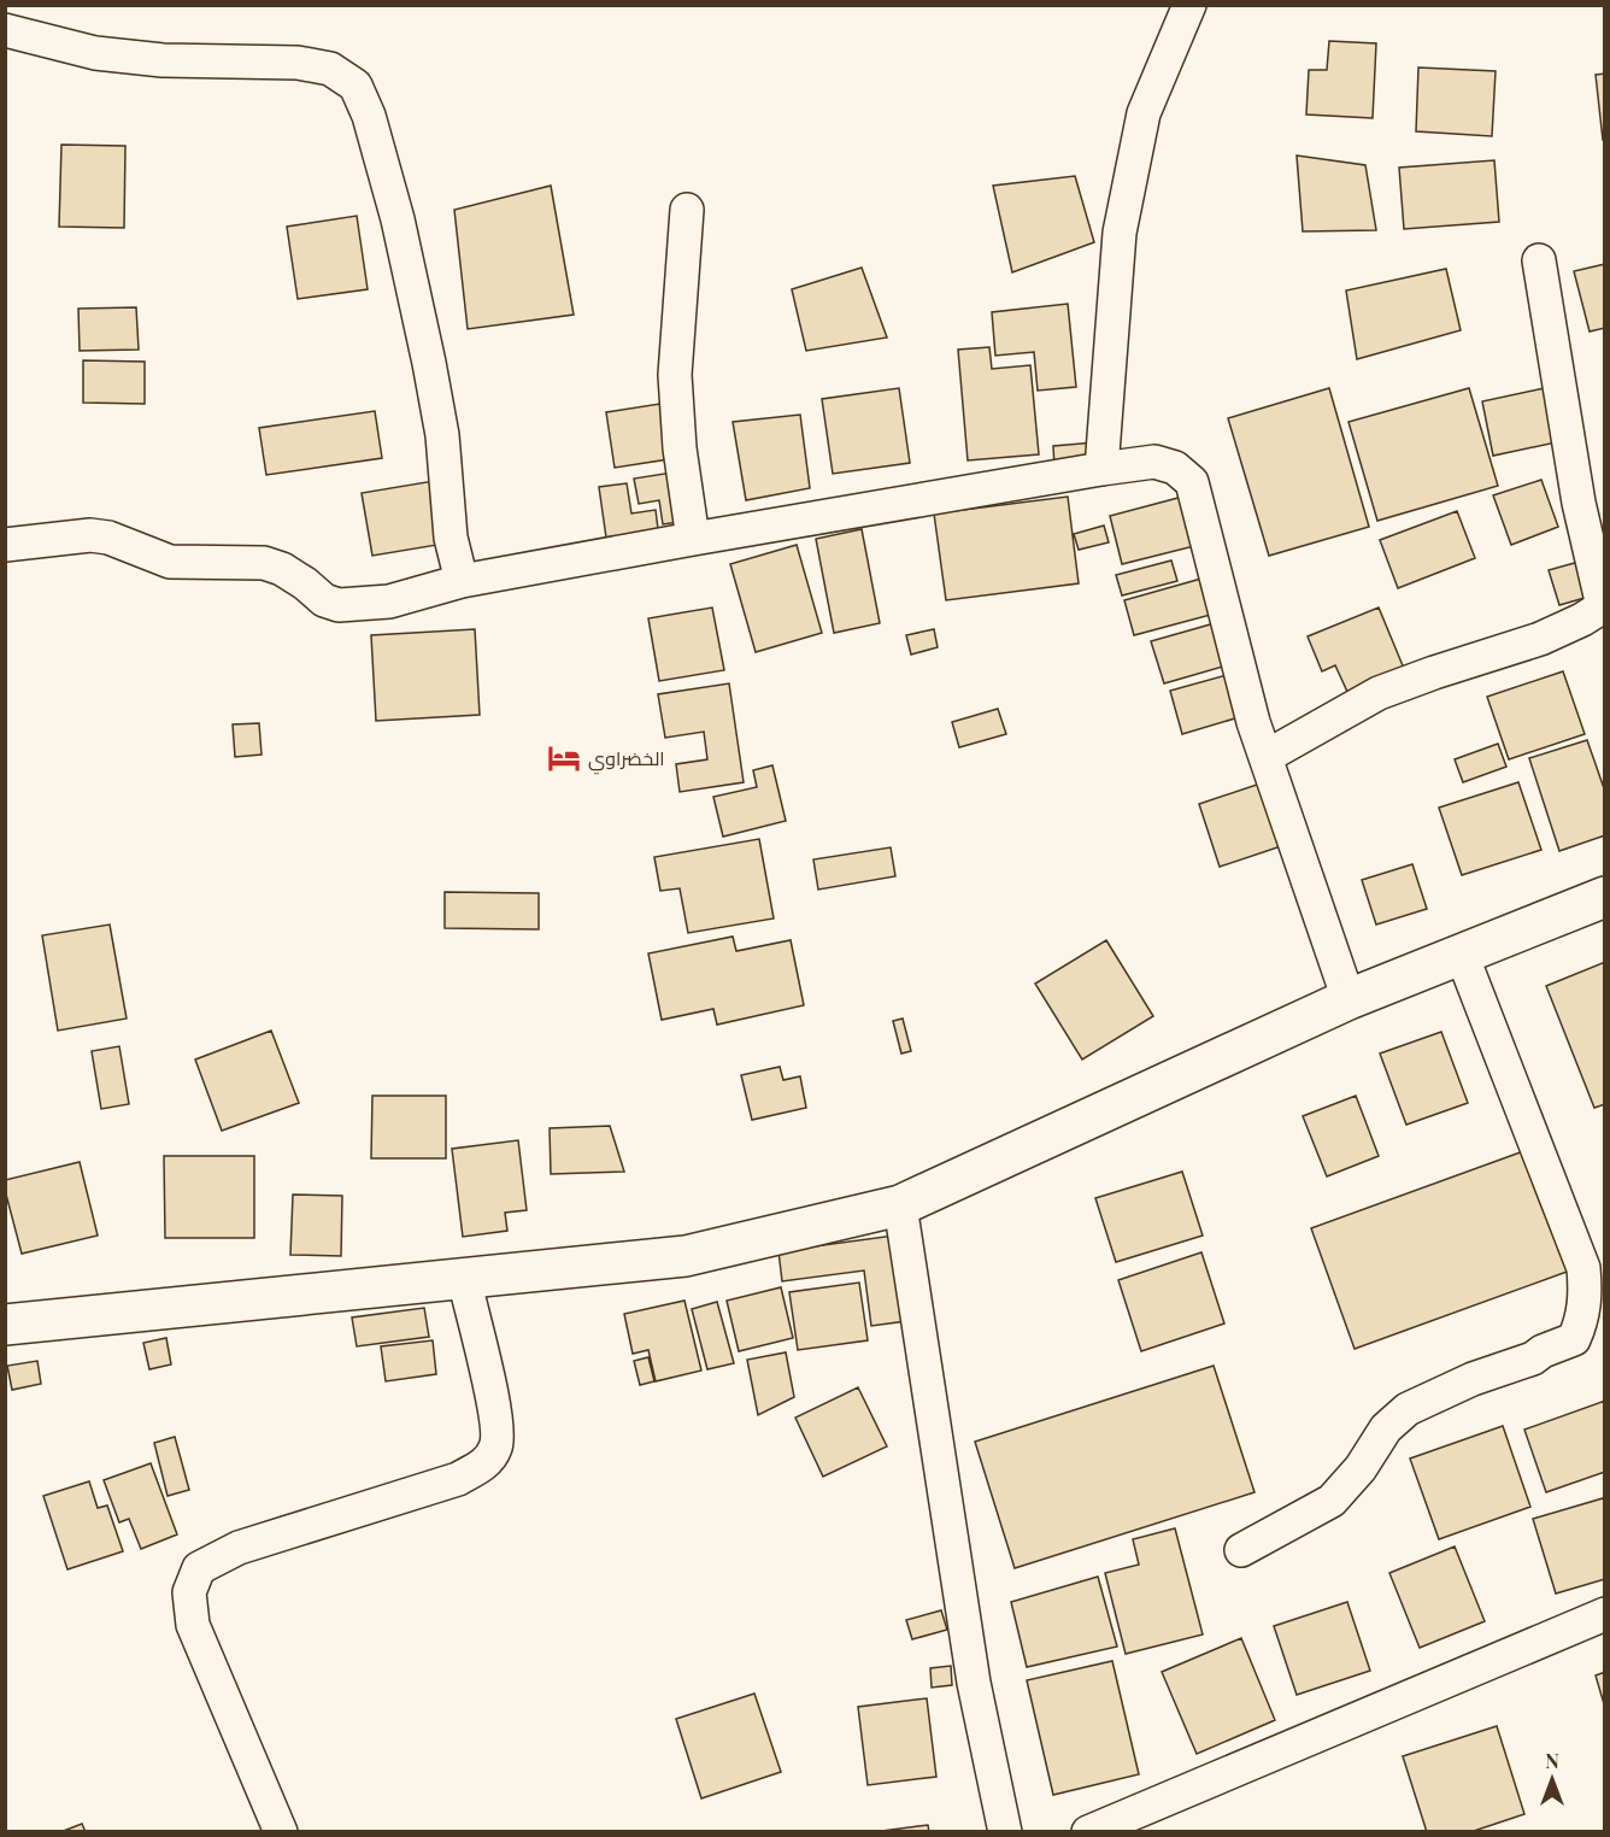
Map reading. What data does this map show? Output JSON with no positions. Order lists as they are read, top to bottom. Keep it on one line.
{"places":{"hotel":["الخضراوي"]},"north":"top"}
